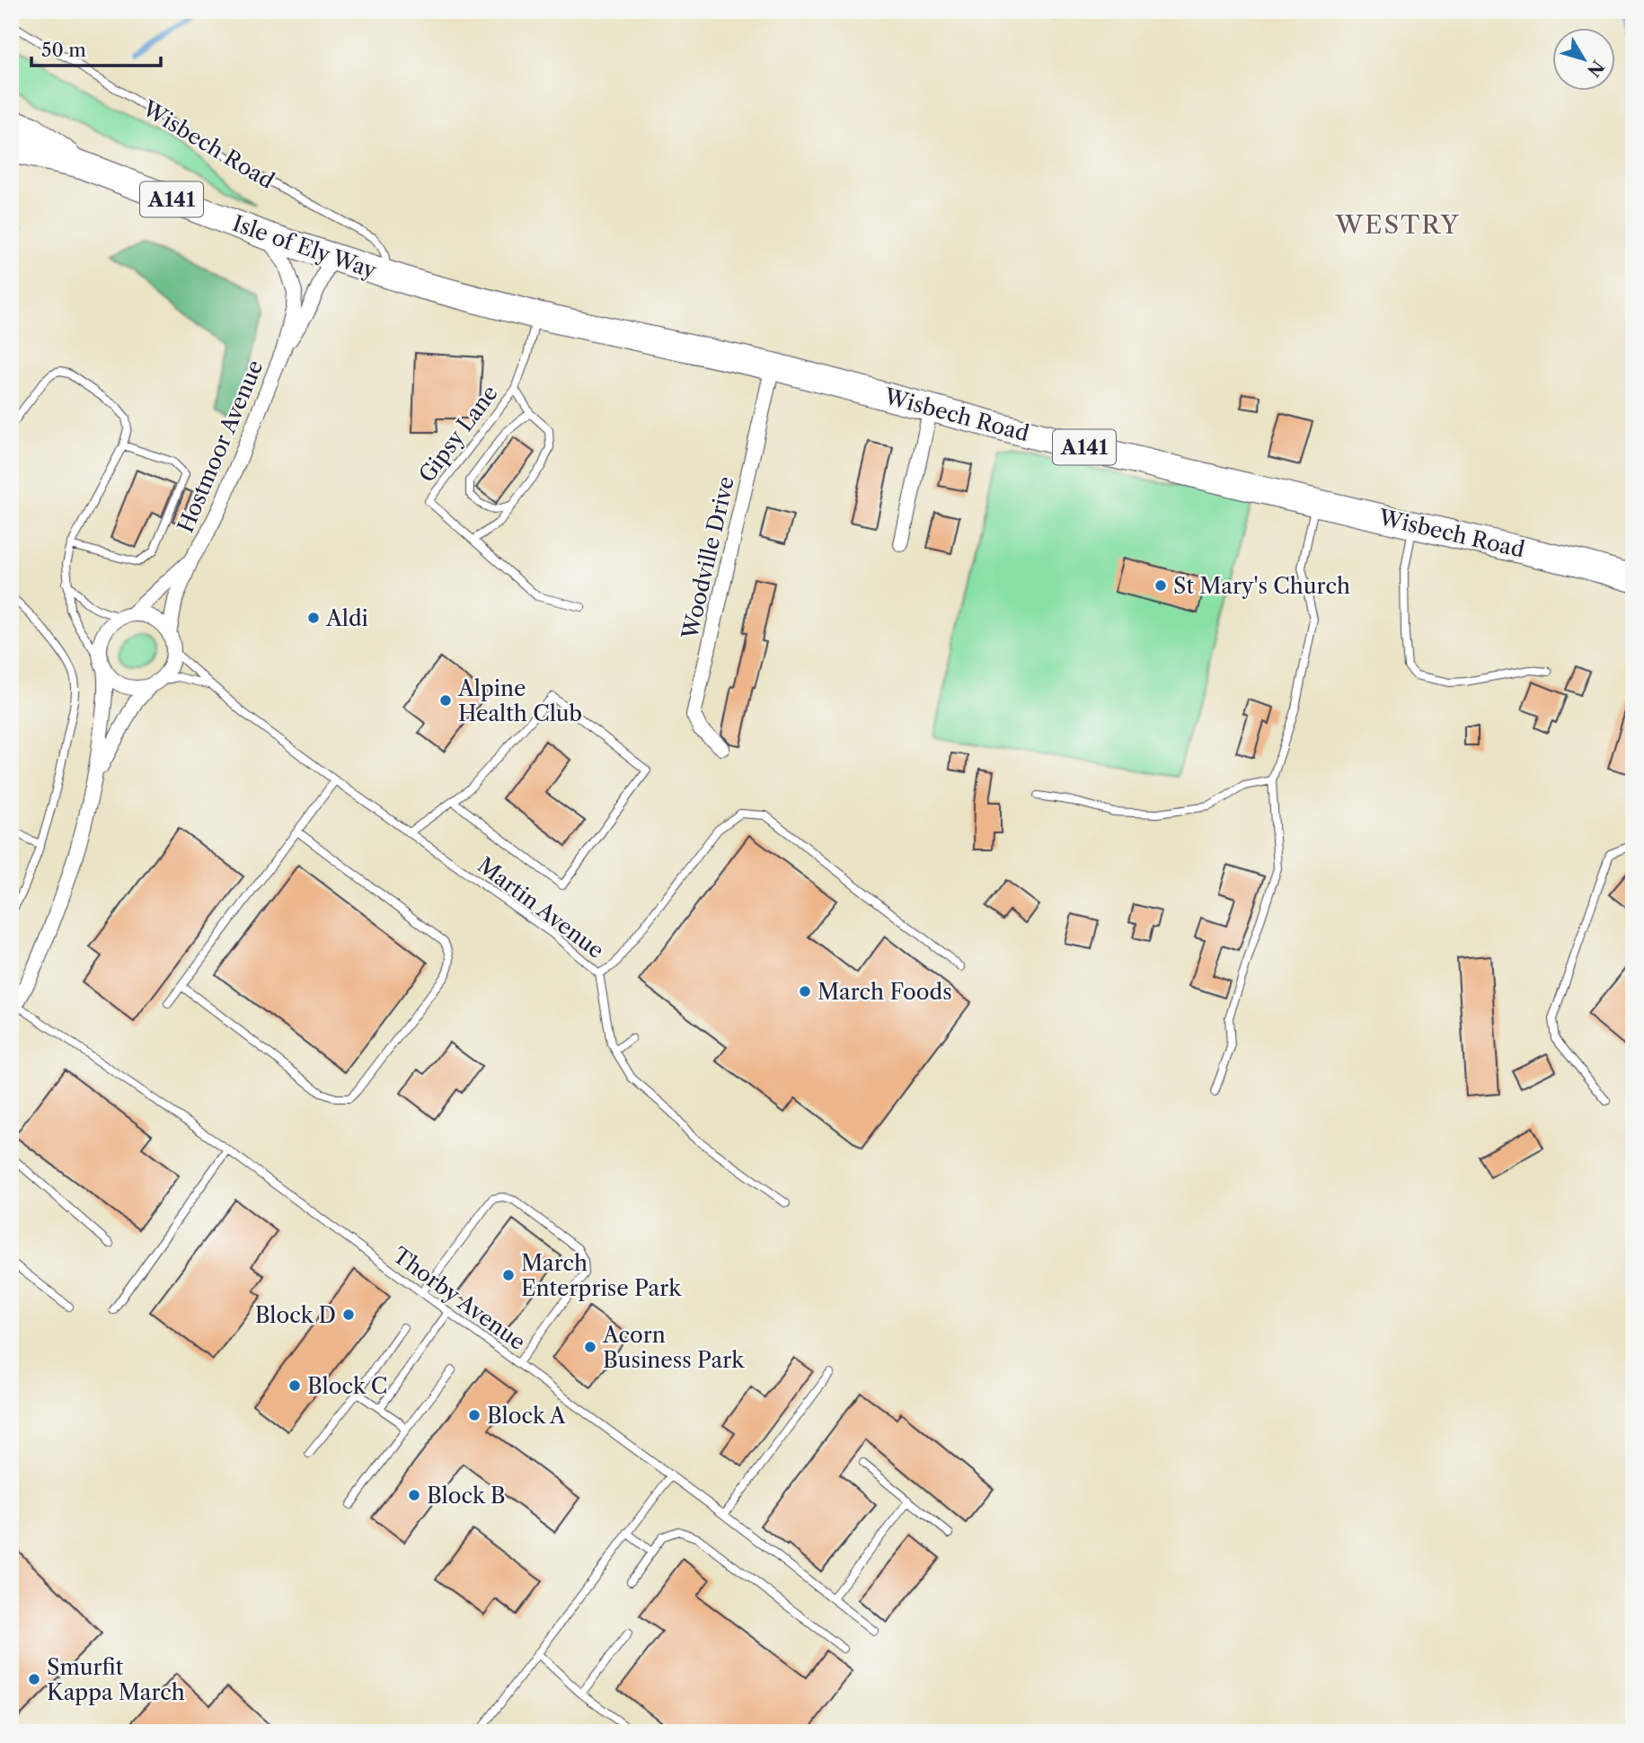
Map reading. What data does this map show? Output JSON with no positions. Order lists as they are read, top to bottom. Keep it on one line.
{"streets":{"highway":["Wisbech Road","A141","Isle of Ely Way"],"street":["Hostmoor Avenue","Woodville Drive"],"lane":["Gipsy Lane","Martin Avenue","Thorby Avenue"]},"crossings":[["Wisbech Road","Isle of Ely Way"],["Wisbech Road","Gipsy Lane"],["Wisbech Road","Woodville Drive"],["Isle of Ely Way","Gipsy Lane"],["Isle of Ely Way","Hostmoor Avenue"],["Hostmoor Avenue","Martin Avenue"]],"districts":["WESTRY"],"places":["St Mary's Church","Aldi","Alpine Health Club","March Foods","March Enterprise Park","Block D","Acorn Business Park","Block C","Block A","Block B","Smurfit Kappa March"],"scale_bar":"50 m","north":"bottom right"}
